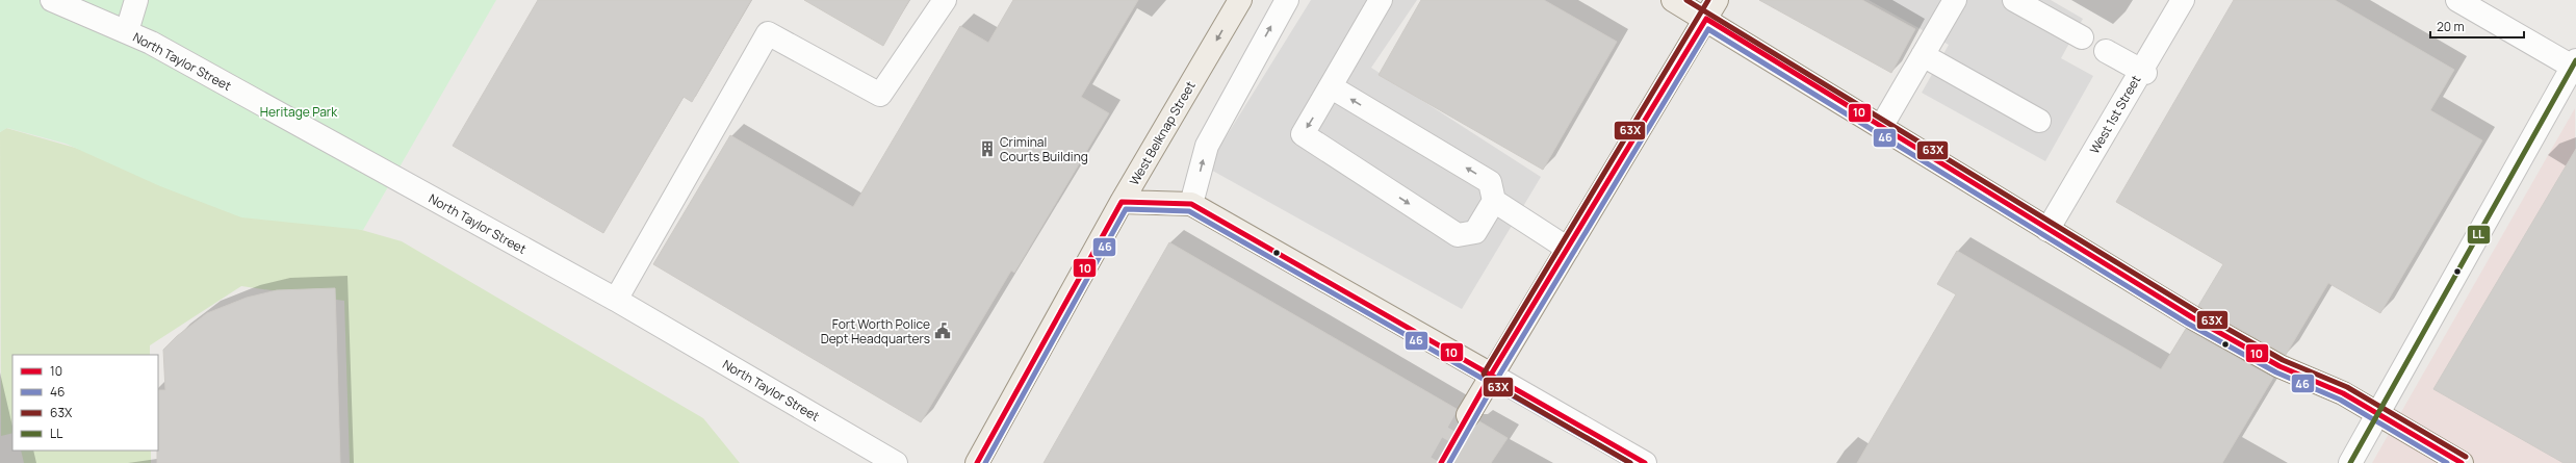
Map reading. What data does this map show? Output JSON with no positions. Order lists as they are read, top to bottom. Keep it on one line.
{"streets":{"main road":["West Belknap Street"],"street":["North Taylor Street","West 1st Street"]},"one_way":["West Belknap Street"],"parks":["Heritage Park"],"places":{"building":["Criminal Courts Building"],"public building":["Fort Worth Police Dept Headquarters"]},"lines":["transit line 63X","transit line 10","transit line 46","transit line LL"],"legend":["10","46","63X","LL"],"scale_bar":"20 m"}
